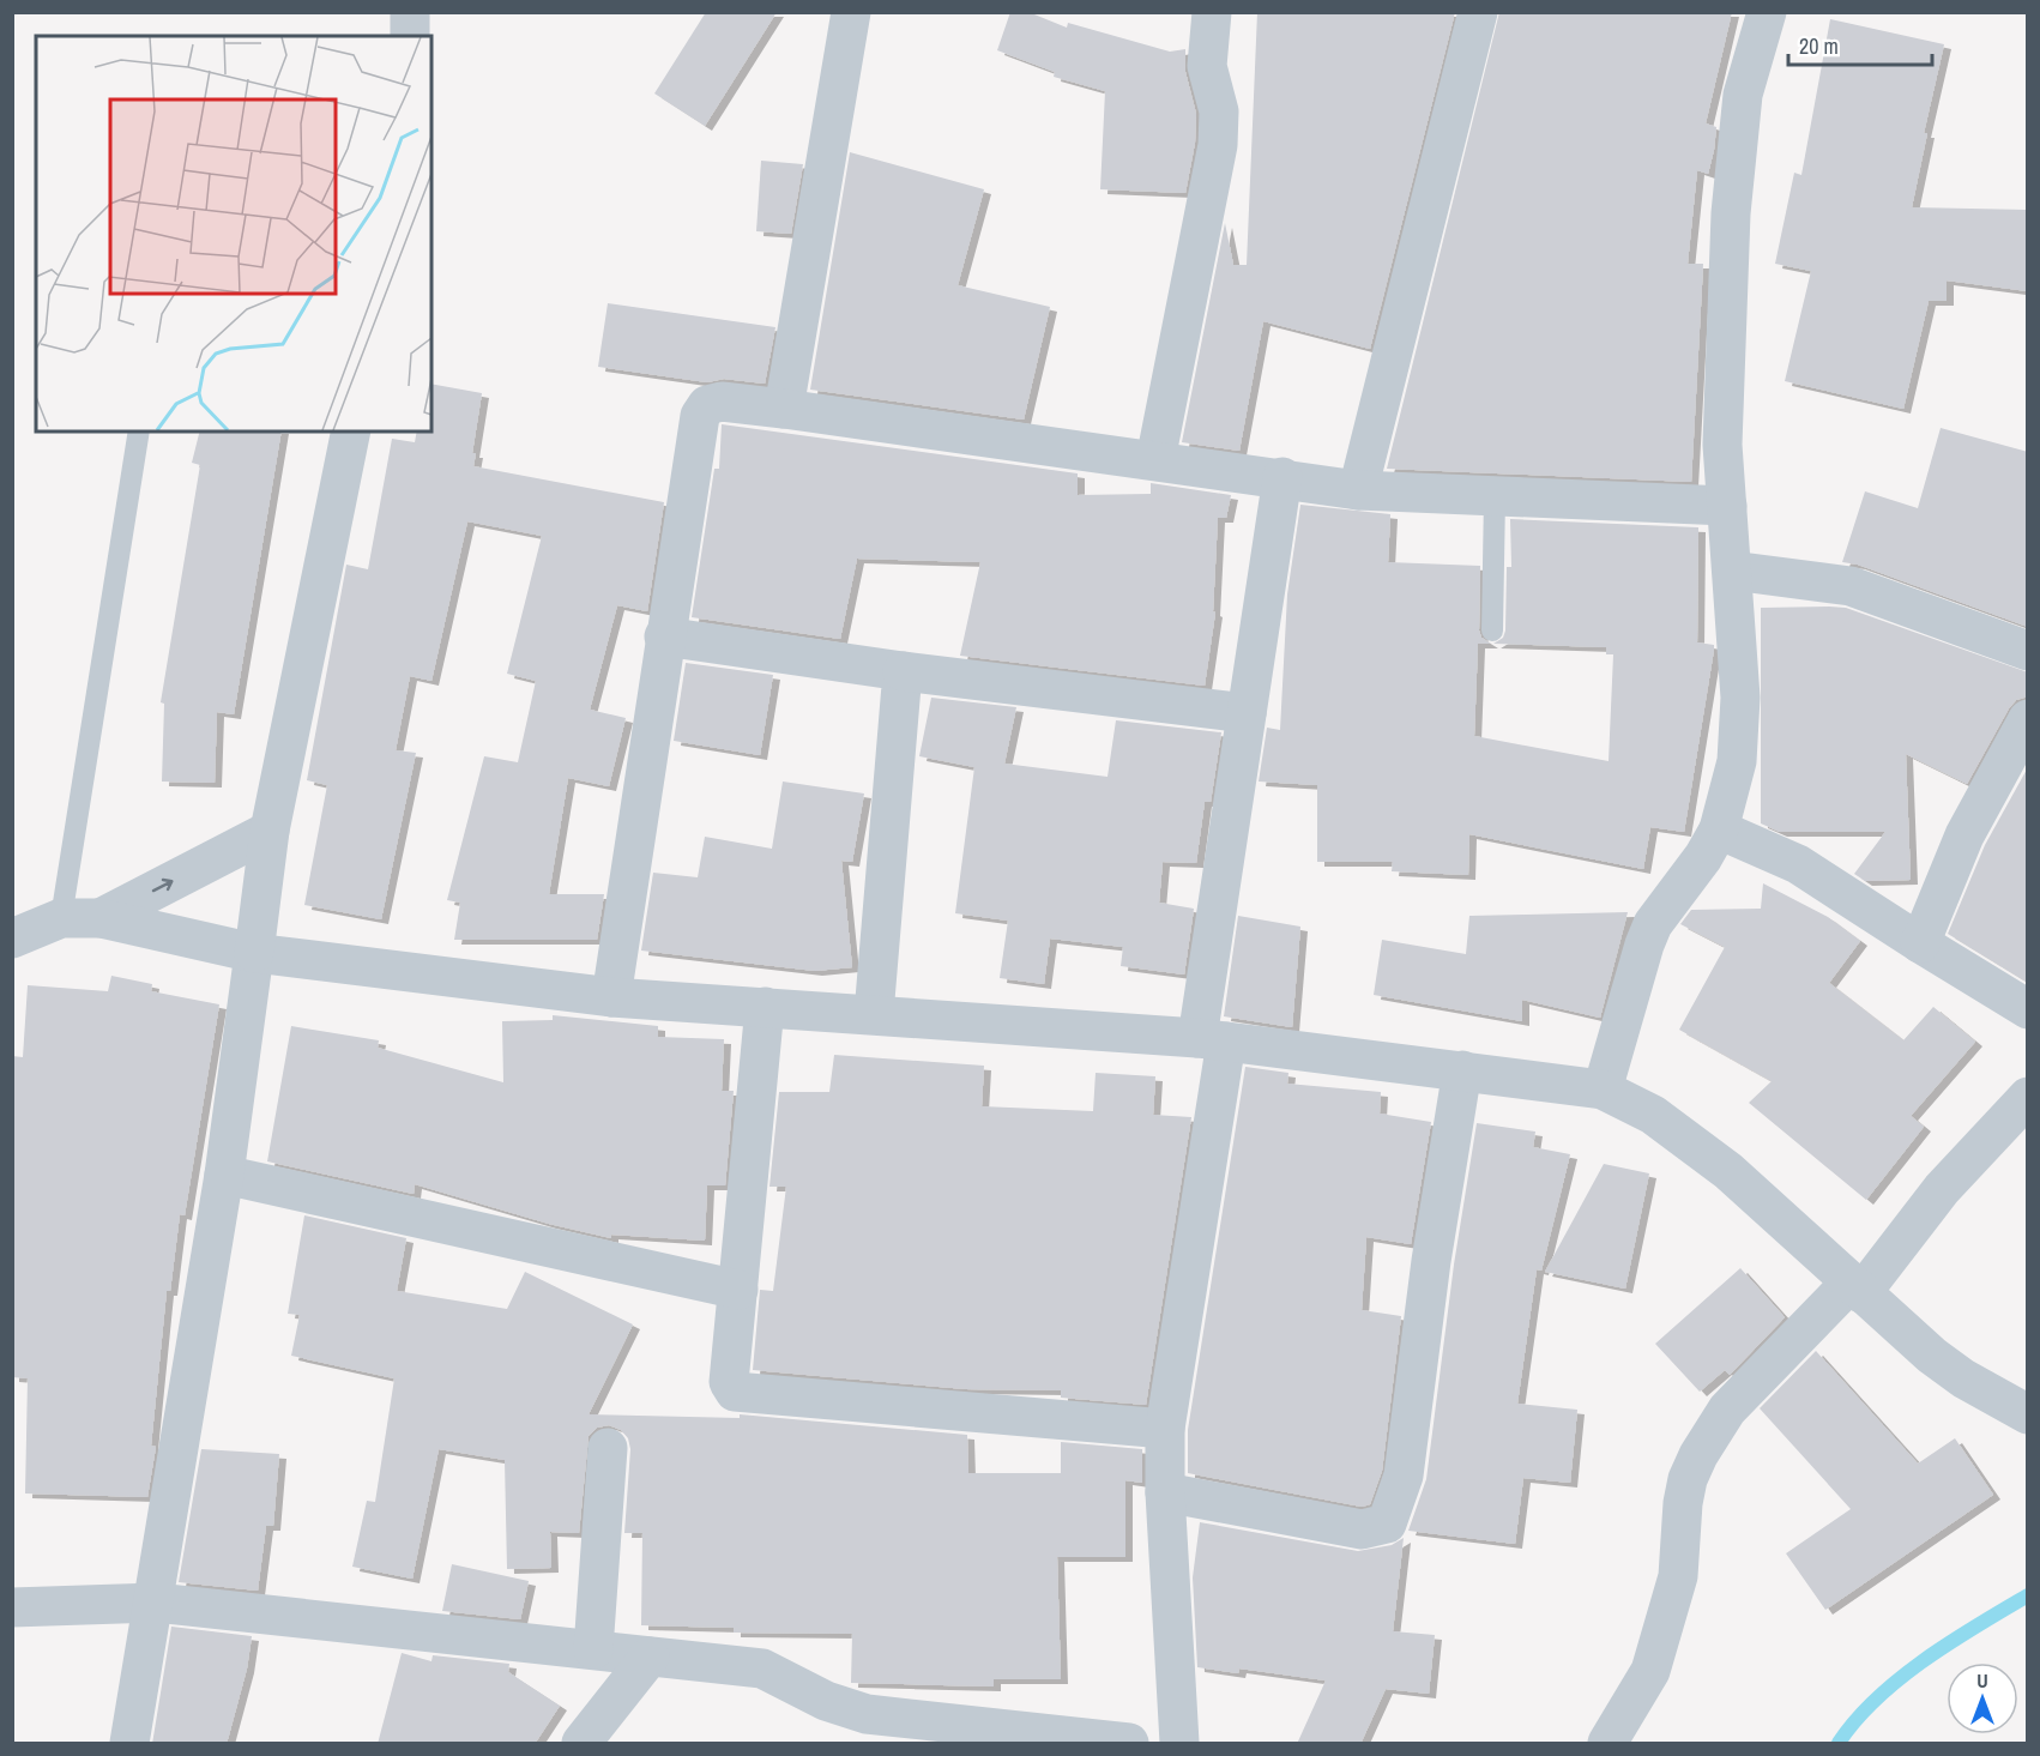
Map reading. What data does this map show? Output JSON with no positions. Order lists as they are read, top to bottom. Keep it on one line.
{"scale_bar":"20 m","north":"top"}
